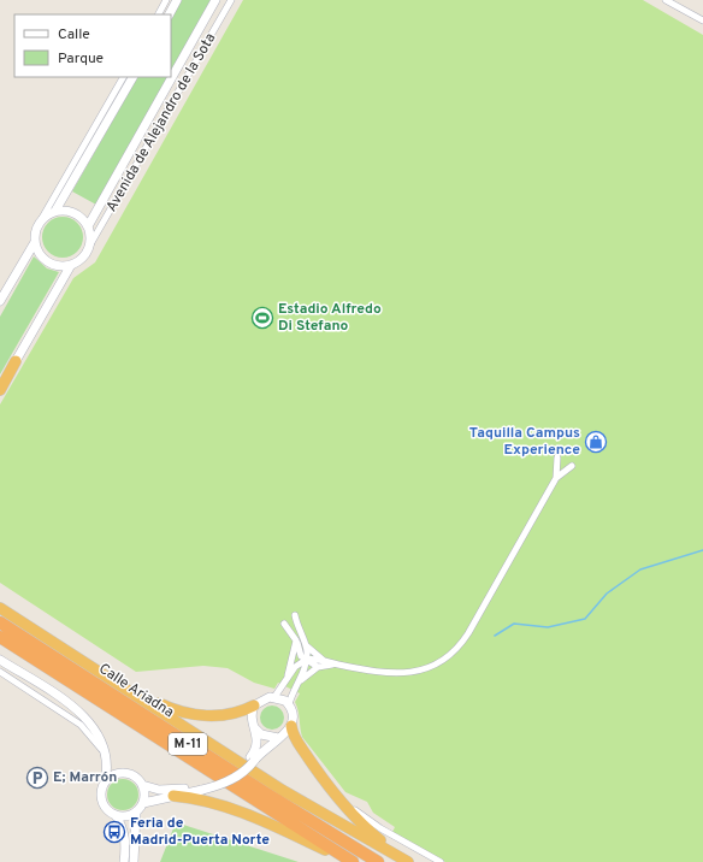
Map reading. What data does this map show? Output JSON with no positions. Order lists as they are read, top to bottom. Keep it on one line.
{"streets":{"highway":["Calle Ariadna","M-11"],"street":["Avenida de Alejandro de la Sota"]},"places":{"sports":["Estadio Alfredo Di Stefano"],"shop":["Taquilla Campus Experience"],"parking":["E; Marrón"],"bus stop":["Feria de Madrid-Puerta Norte"]},"legend":["Calle","Parque"]}
